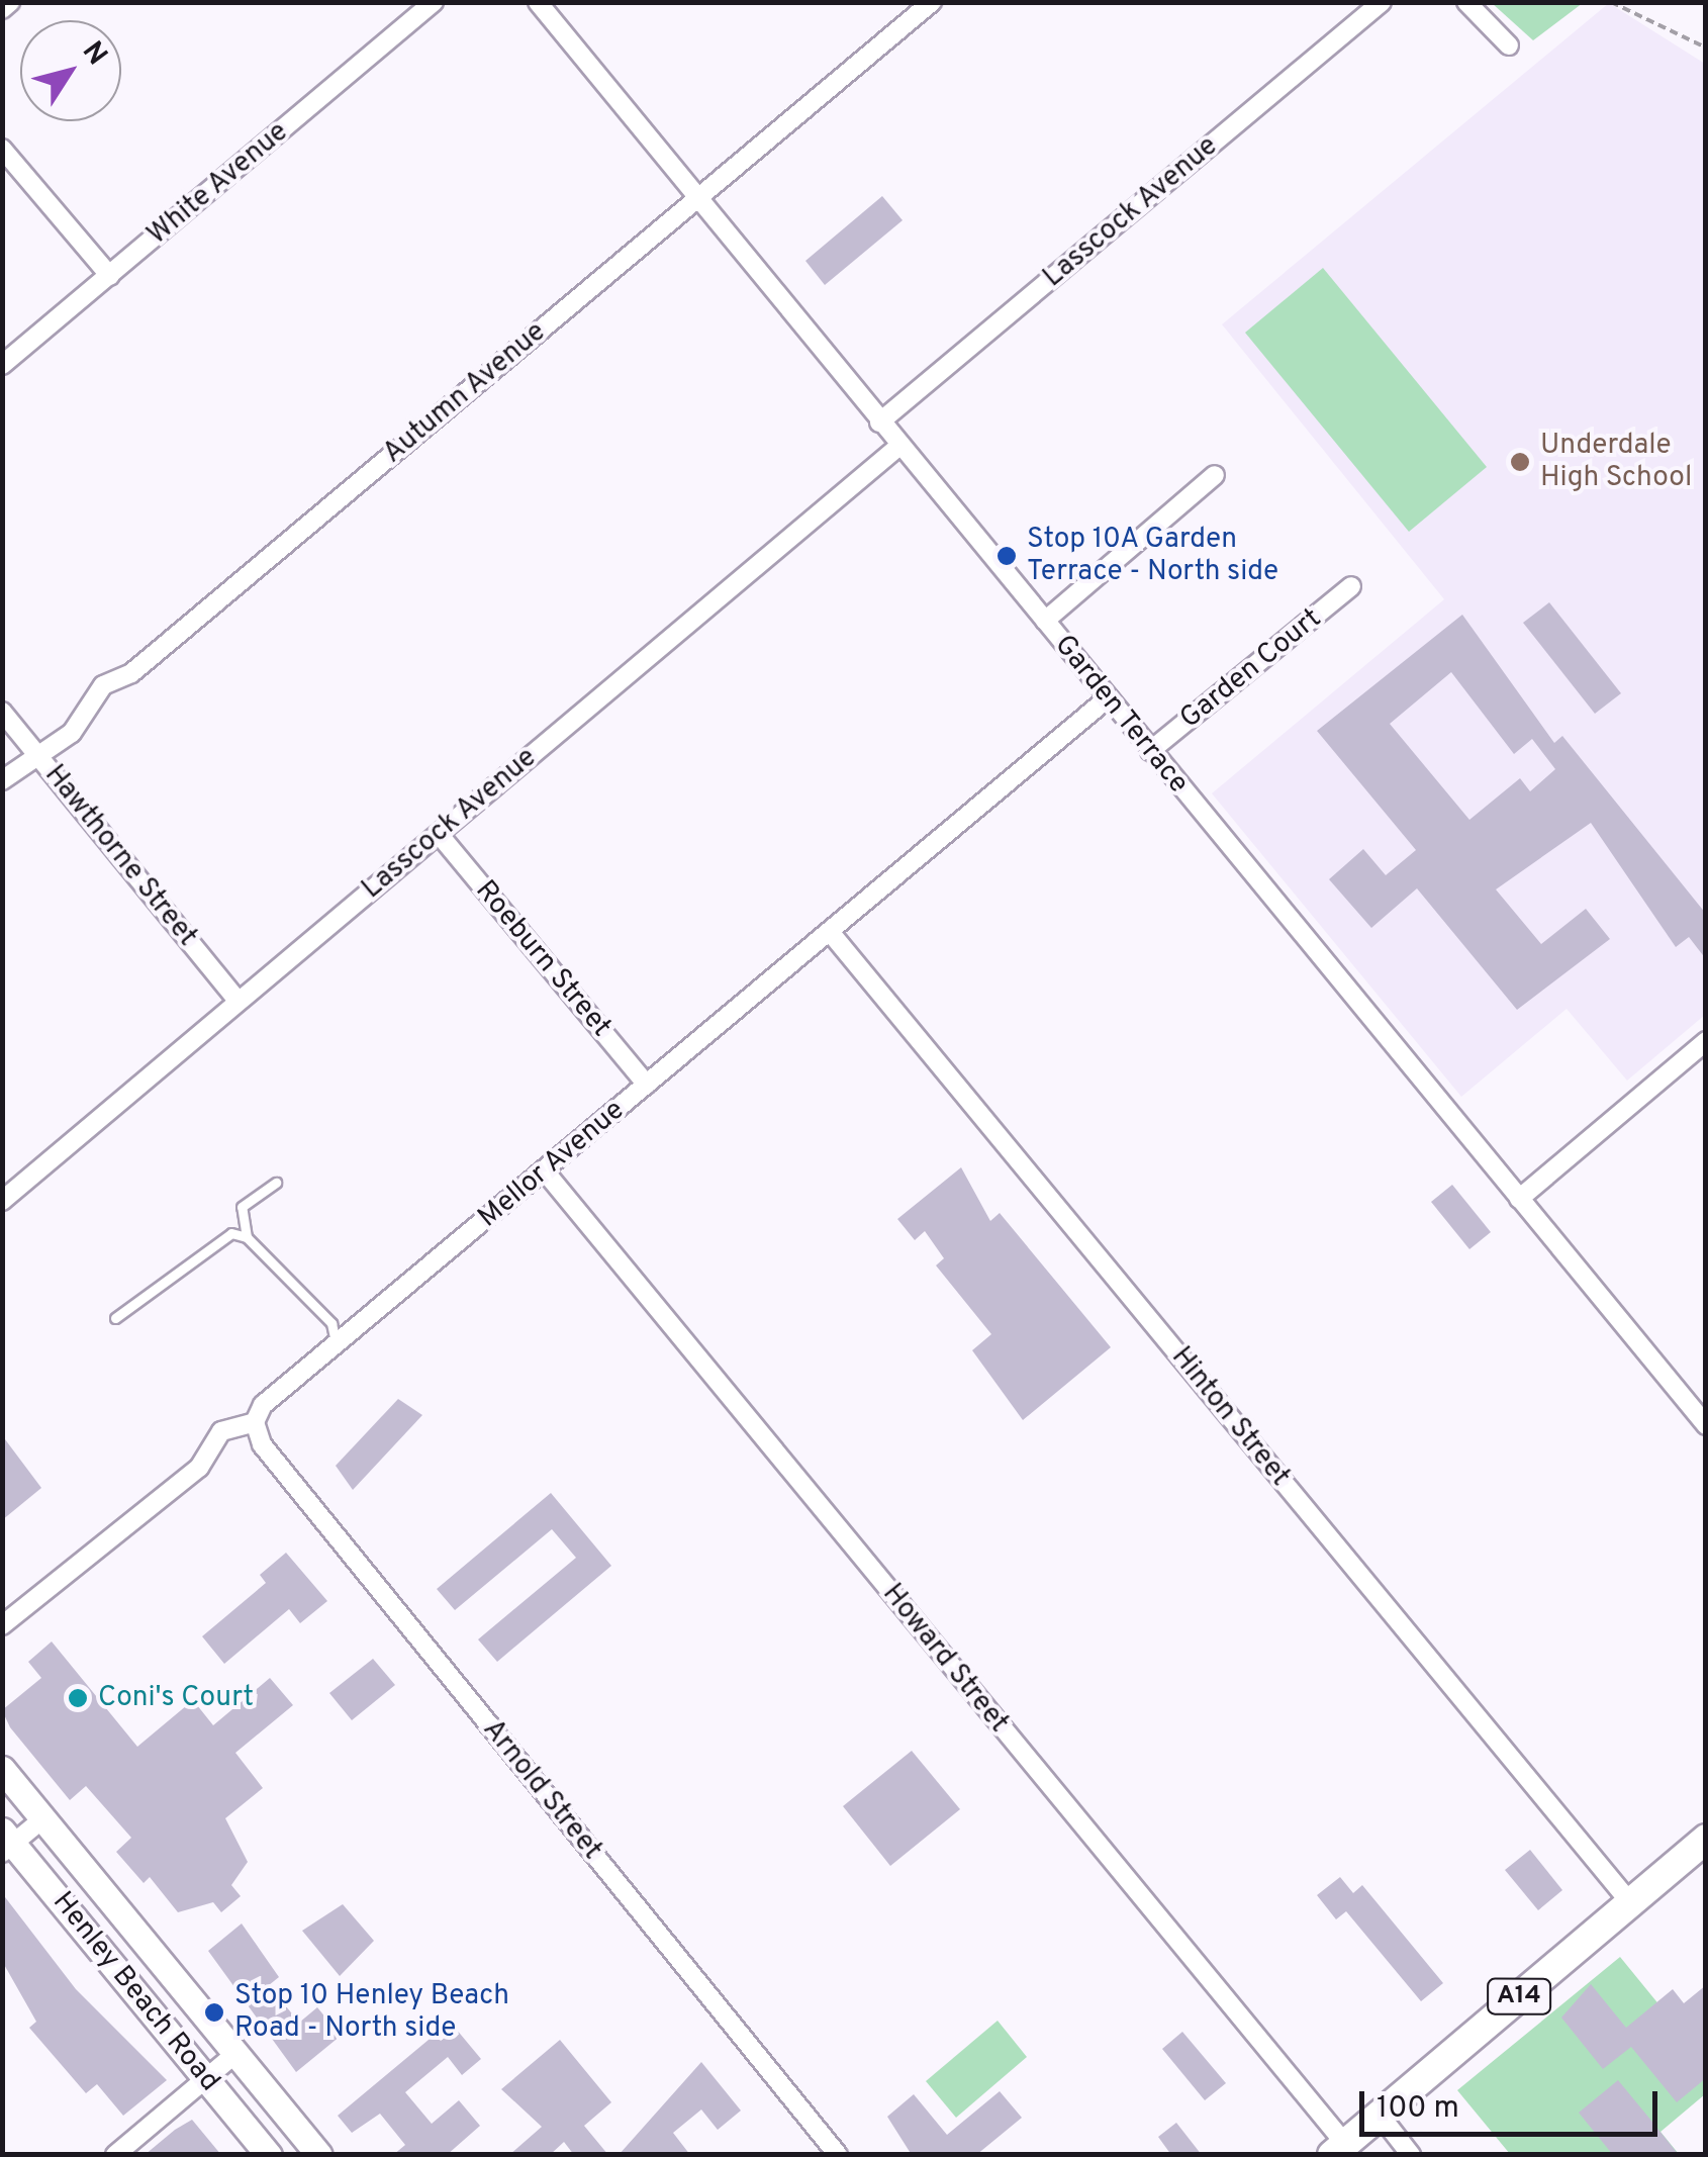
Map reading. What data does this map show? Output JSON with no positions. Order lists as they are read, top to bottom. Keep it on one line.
{"streets":{"main road":["Henley Beach Road","A14"],"street":["White Avenue","Lasscock Avenue","Autumn Avenue","Garden Court","Garden Terrace","Hawthorne Street","Roeburn Street","Mellor Avenue","Hinton Street","Howard Street","Arnold Street"]},"crossings":[["Lasscock Avenue","Garden Terrace"],["Lasscock Avenue","Hawthorne Street"],["Lasscock Avenue","Roeburn Street"],["Autumn Avenue","Garden Terrace"],["Autumn Avenue","Hawthorne Street"],["Garden Court","Garden Terrace"],["Garden Terrace","Mellor Avenue"],["Roeburn Street","Mellor Avenue"],["Mellor Avenue","Hinton Street"],["Mellor Avenue","Howard Street"],["Mellor Avenue","Arnold Street"],["Hinton Street","A14"],["Howard Street","A14"]],"places":["Underdale High School","Stop 10A Garden Terrace - North side","Coni's Court","Stop 10 Henley Beach Road - North side"],"scale_bar":"100 m","north":"top right"}
